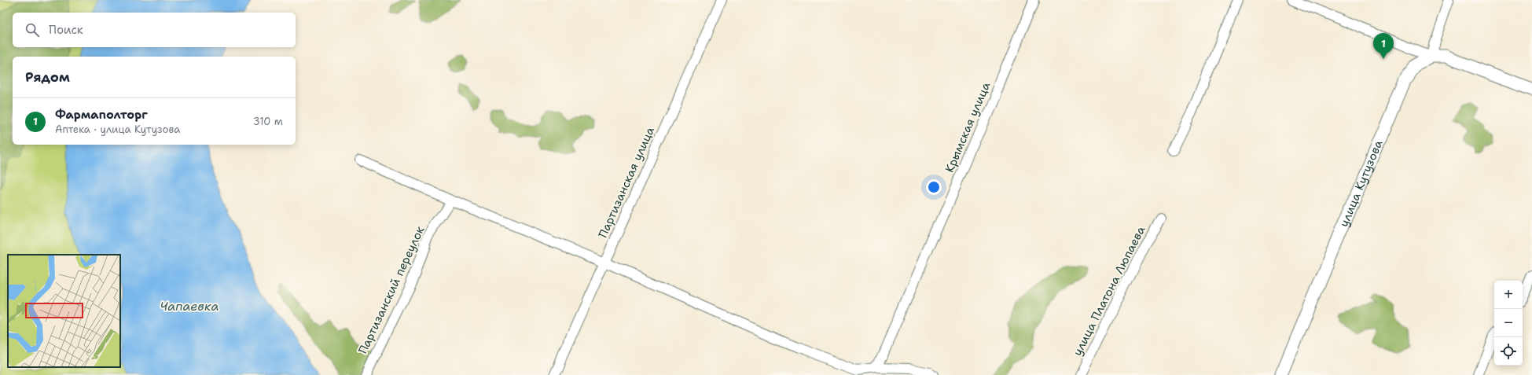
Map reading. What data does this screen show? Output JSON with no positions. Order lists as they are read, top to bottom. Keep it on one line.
{"streets":{"street":["Крымская улица","Партизанская улица","улица Кутузова","Партизанский переулок","улица Платона Люпаева"]},"water":["Чапаевка"],"page":{"search":"Поиск","pins":"1","heading":"Рядом","list":[{"mark":"1","name":"Фармаполторг","note":"Аптека · улица Кутузова","value":"310 m"}],"map_buttons":["+","−"]}}
